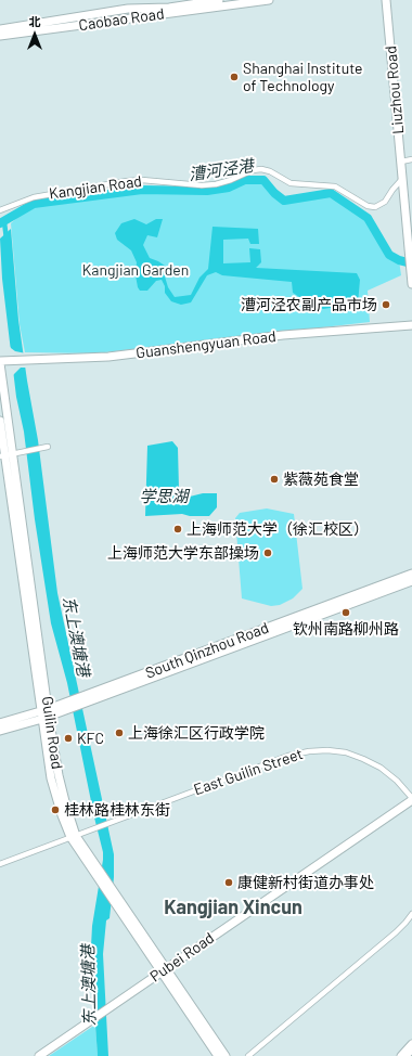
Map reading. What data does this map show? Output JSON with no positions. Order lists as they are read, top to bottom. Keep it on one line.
{"streets":{"street":["Caobao Road","Liuzhou Road","Kangjian Road","Guanshengyuan Road","South Qinzhou Road","Guilin Road","East Guilin Street","Pubei Road"]},"crossings":[["Liuzhou Road","Kangjian Road"],["Guanshengyuan Road","Guilin Road"],["South Qinzhou Road","Guilin Road"],["Guilin Road","East Guilin Street"],["Guilin Road","Pubei Road"],["East Guilin Street","Pubei Road"]],"districts":["Kangjian Xincun"],"water":["漕河泾港","学思湖","东上澳塘港"],"parks":["Kangjian Garden"],"places":["Shanghai Institute of Technology","漕河泾农副产品市场","紫薇苑食堂","上海师范大学（徐汇校区）","上海师范大学东部操场","钦州南路柳州路","上海徐汇区行政学院","KFC","桂林路桂林东街","康健新村街道办事处"],"north":"top"}
